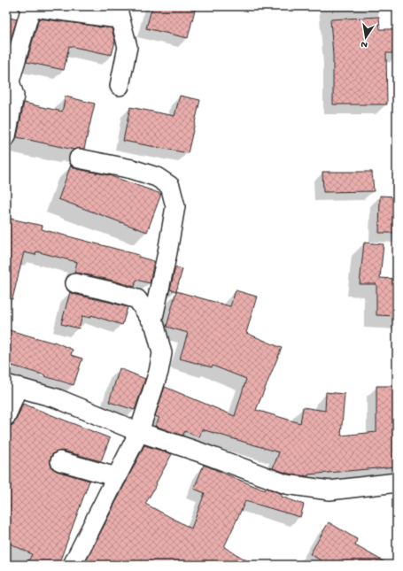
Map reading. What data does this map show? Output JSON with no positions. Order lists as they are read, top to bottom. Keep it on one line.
{"north":"bottom"}
